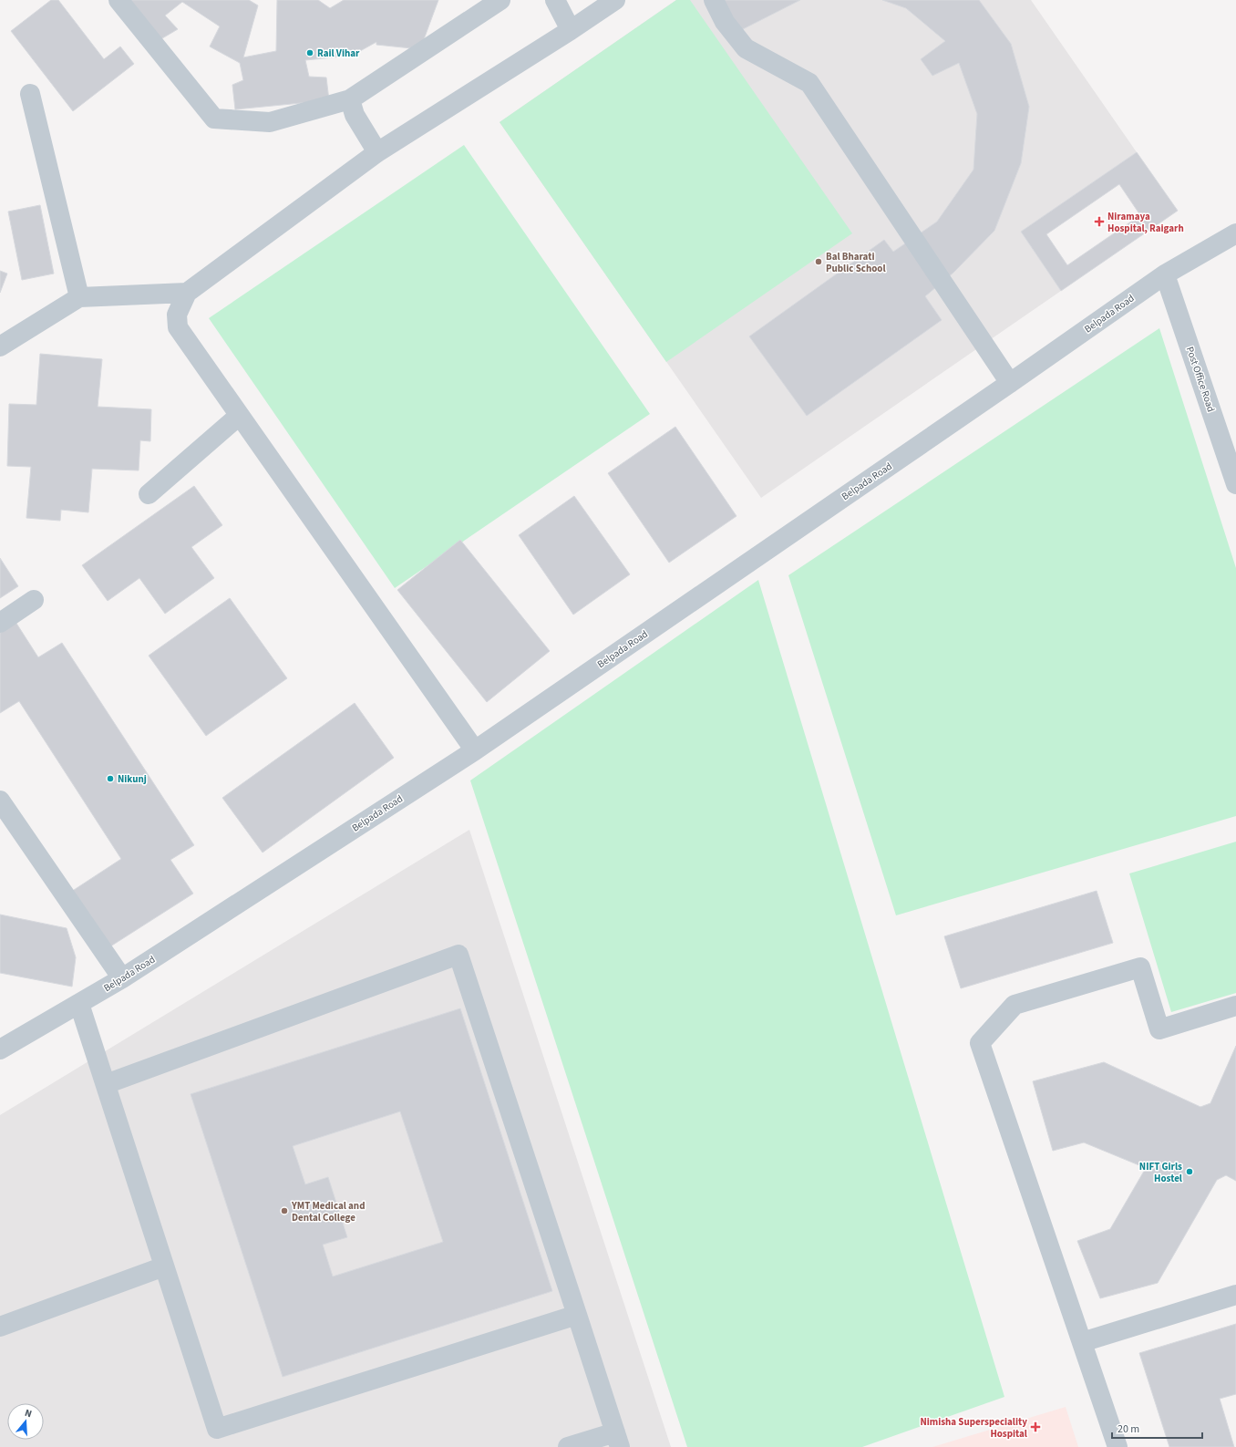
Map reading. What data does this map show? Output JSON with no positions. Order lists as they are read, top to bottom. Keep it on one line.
{"streets":{"street":["Belpada Road","Post Office Road"]},"crossings":[["Belpada Road","Post Office Road"]],"places":{"other":["Rail Vihar","Bal Bharati Public School","Nikunj","NIFT Girls Hostel","YMT Medical and Dental College"],"health":["Niramaya Hospital, Raigarh","Nimisha Superspeciality Hospital"]},"scale_bar":"20 m","north":"top"}
